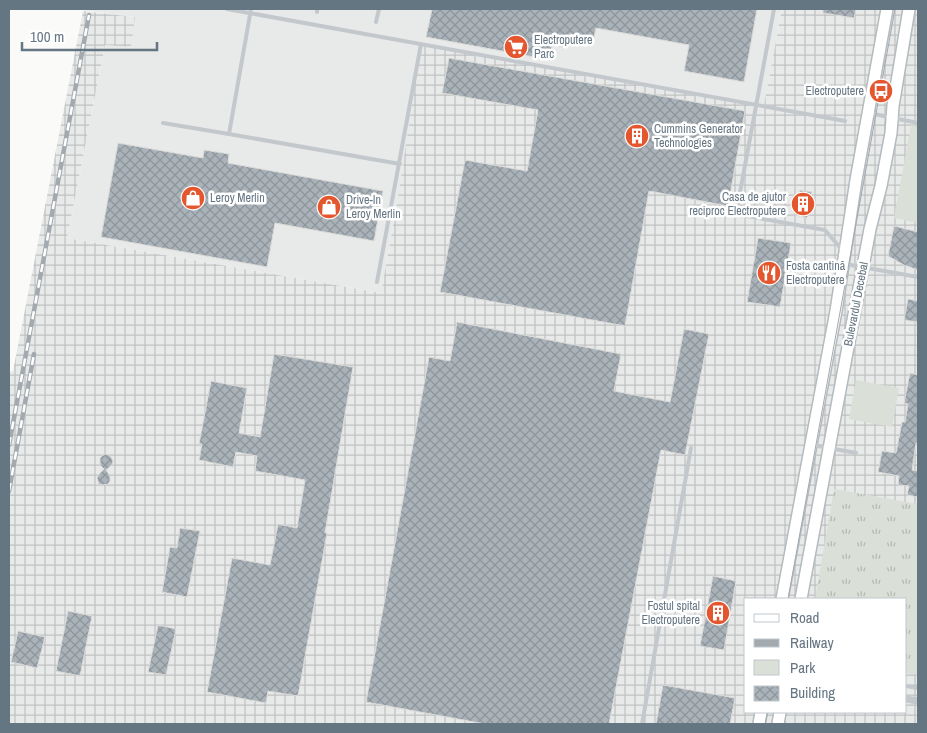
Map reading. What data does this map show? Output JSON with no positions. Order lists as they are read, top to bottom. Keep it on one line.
{"streets":{"main road":["Bulevardul Decebal"]},"places":{"supermarket":["Electroputere Parc"],"bus stop":["Electroputere"],"building":["Cummins Generator Technologies","Casa de ajutor reciproc Electroputere","Fostul spital Electroputere"],"shop":["Leroy Merlin","Drive-In Leroy Merlin"],"restaurant":["Fosta cantină Electroputere"]},"legend":["Road","Railway","Park","Building"],"scale_bar":"100 m"}
